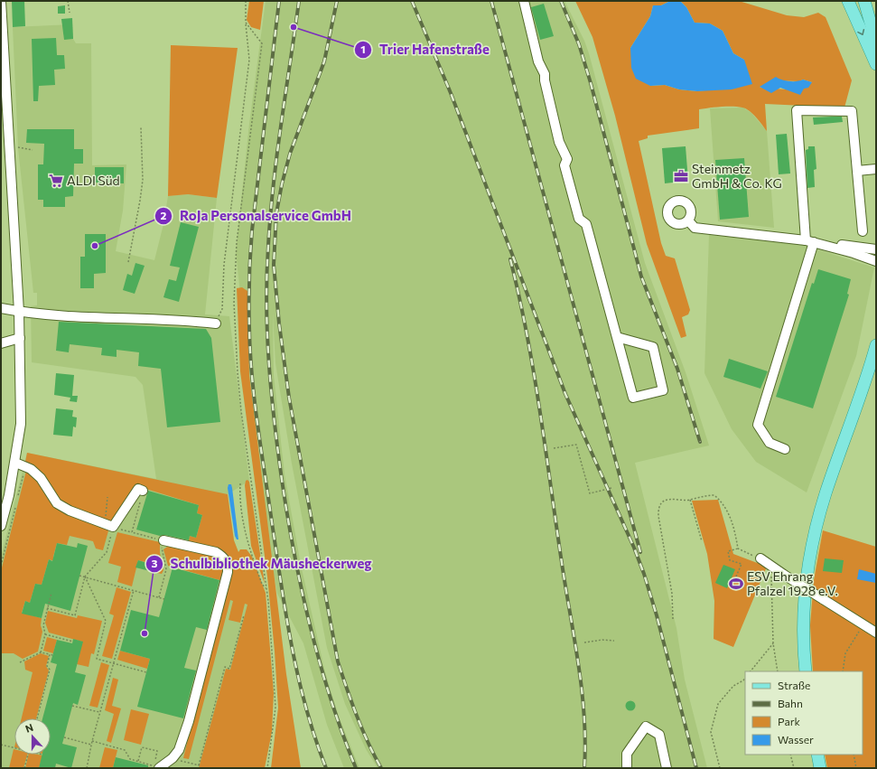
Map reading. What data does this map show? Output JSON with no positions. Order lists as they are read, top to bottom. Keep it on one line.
{"places":{"other":["Trier Hafenstraße","RoJa Personalservice GmbH","Schulbibliothek Mäusheckerweg"],"office":["Steinmetz GmbH & Co. KG"],"supermarket":["ALDI Süd"],"sports":["ESV Ehrang Pfalzel 1928 e.V."]},"legend":["Straße","Bahn","Park","Wasser"],"north":"top"}
